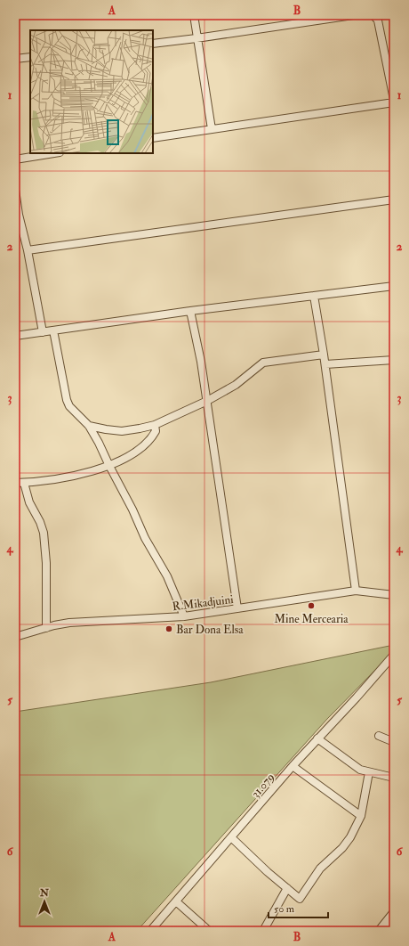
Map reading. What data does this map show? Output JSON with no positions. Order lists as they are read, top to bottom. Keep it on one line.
{"streets":{"street":["R.Mikadjuini","31.079"]},"places":["Mine Mercearia","Bar Dona Elsa"],"scale_bar":"50 m","north":"top","grid":{"columns":["A","B"],"rows":["1","2","3","4","5","6"]}}
